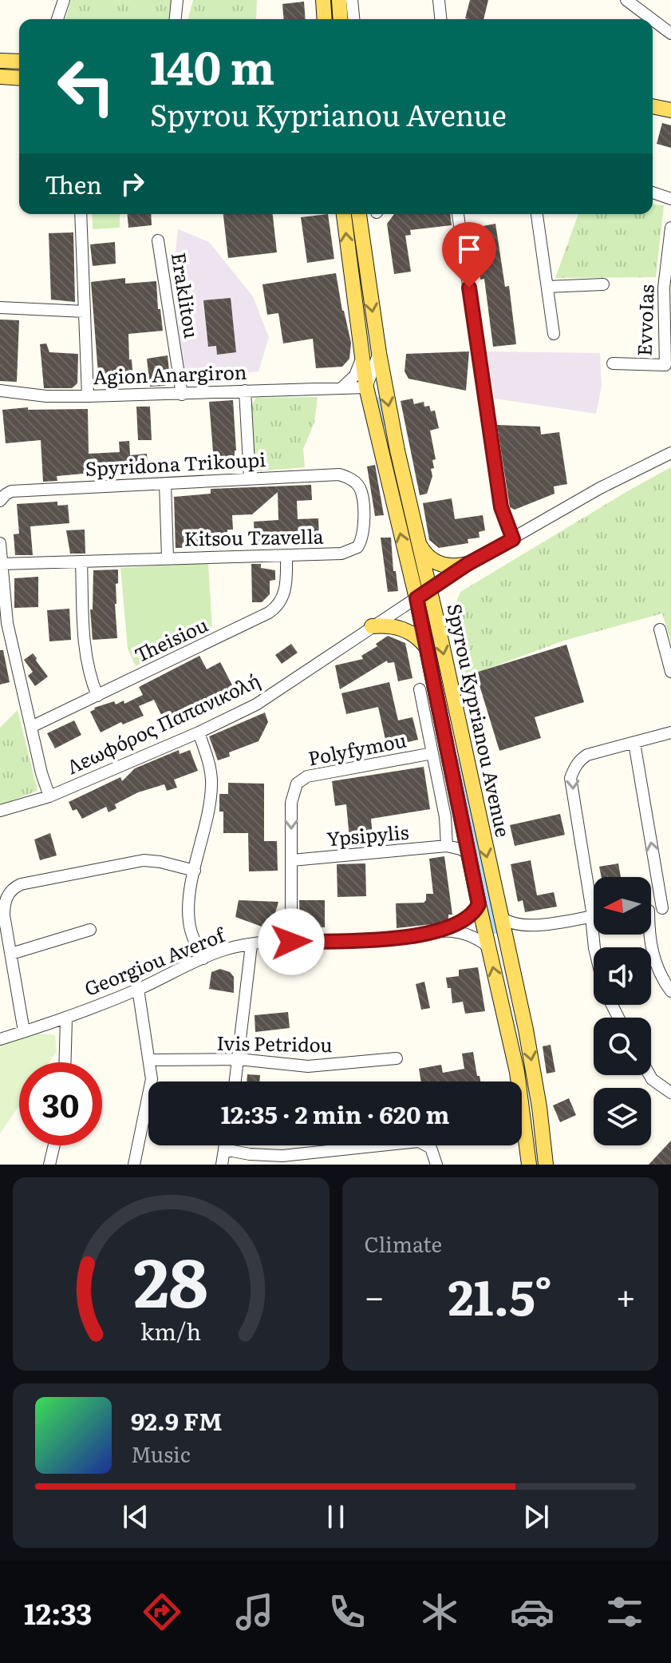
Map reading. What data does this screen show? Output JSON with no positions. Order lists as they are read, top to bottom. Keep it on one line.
{"streets":{"main road":["Spyrou Kyprianou Avenue"],"street":["Eraklitou","EvvoIas","Agion Anargiron","Spyridona Trikoupi","Kitsou Tzavella","Theisiou","Λεωφόρος Παπανικολή","Polyfymou","Ypsipylis","Georgiou Averof","Ivis Petridou"]},"crossings":[["Eraklitou","Agion Anargiron"],["Agion Anargiron","Spyrou Kyprianou Avenue"],["Spyridona Trikoupi","Kitsou Tzavella"],["Kitsou Tzavella","Theisiou"],["Spyrou Kyprianou Avenue","Λεωφόρος Παπανικολή"],["Spyrou Kyprianou Avenue","Ypsipylis"],["Spyrou Kyprianou Avenue","Georgiou Averof"],["Polyfymou","Ypsipylis"],["Polyfymou","Georgiou Averof"]],"one_way":["Polyfymou"],"north":"left","page":{"turn":["140 m","Spyrou Kyprianou Avenue"],"then":"Then","limit":"30","trip":"12:35 · 2 min · 620 m","tile":"Climate","heat":["−","21.5°","+"],"song":["92.9 FM","Music"],"tabs":"12:33","gauge":["28","km/h"]}}
